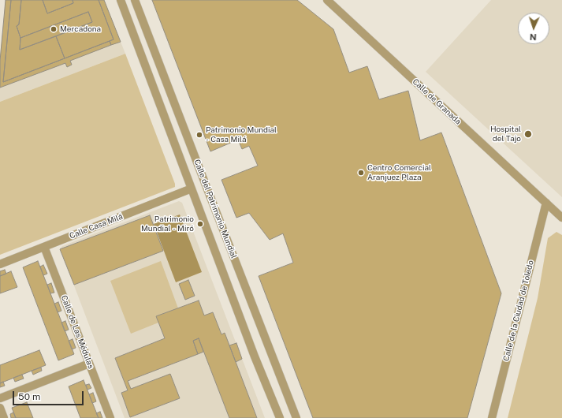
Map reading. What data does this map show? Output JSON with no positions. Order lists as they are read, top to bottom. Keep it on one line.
{"streets":{"street":["Calle de Granada","Calle del Patrimonio Mundial","Calle Casa Milá","Calle de la Ciudad de Toledo","Calle de Las Médulas"]},"crossings":[["Calle de Granada","Calle de la Ciudad de Toledo"],["Calle del Patrimonio Mundial","Calle Casa Milá"],["Calle Casa Milá","Calle de Las Médulas"]],"places":["Mercadona","Hospital del Tajo","Patrimonio Mundial - Casa Milá","Centro Comercial Aranjuez Plaza","Patrimonio Mundial - Miró"],"scale_bar":"50 m","north":"bottom"}
